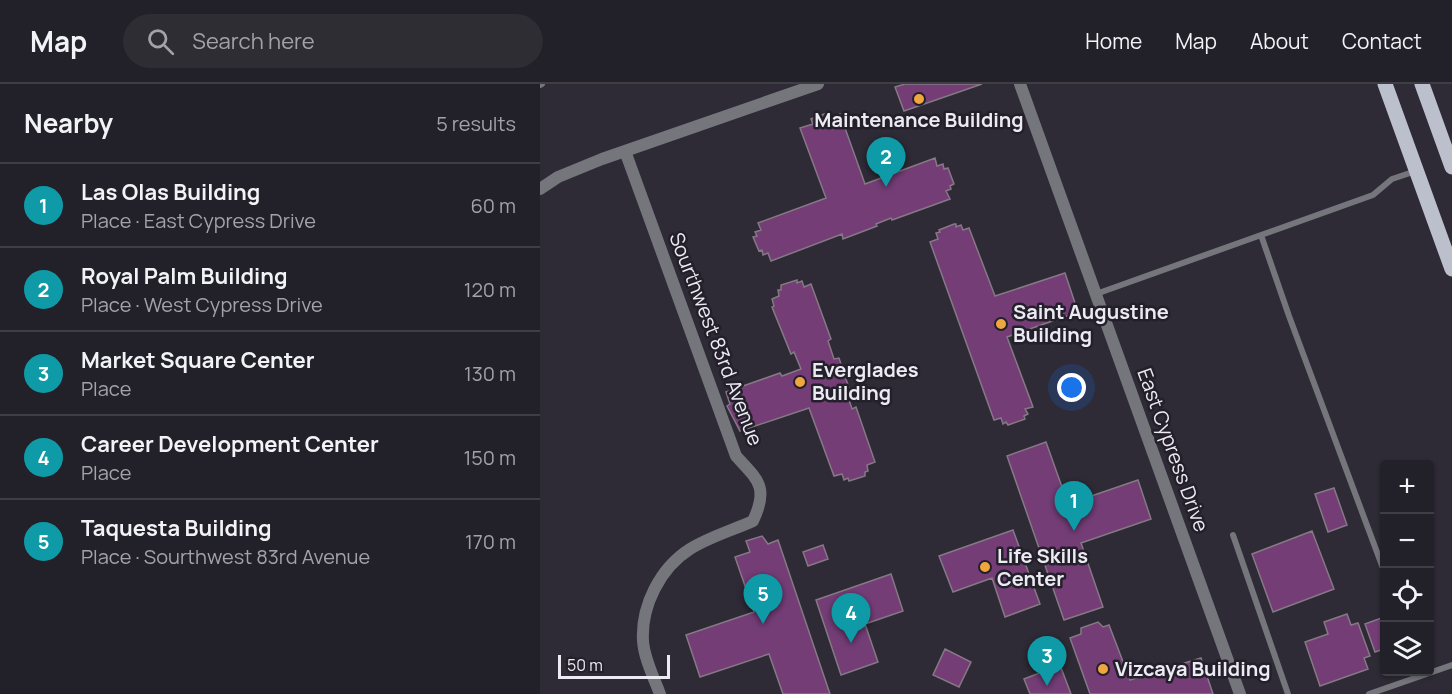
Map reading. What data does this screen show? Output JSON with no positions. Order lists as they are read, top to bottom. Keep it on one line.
{"streets":{"street":["Sourthwest 83rd Avenue","East Cypress Drive"]},"places":["Maintenance Building","Saint Augustine Building","Everglades Building","Life Skills Center","Vizcaya Building"],"scale_bar":"50 m","page":{"header":"Map","search":"Search here","nav":["Home","Map","About","Contact"],"heading":["Nearby","5 results"],"pins":["2","1","5","4","3"],"list":[{"mark":"1","name":"Las Olas Building","note":"Place · East Cypress Drive","value":"60 m"},{"mark":"2","name":"Royal Palm Building","note":"Place · West Cypress Drive","value":"120 m"},{"mark":"3","name":"Market Square Center","note":"Place","value":"130 m"},{"mark":"4","name":"Career Development Center","note":"Place","value":"150 m"},{"mark":"5","name":"Taquesta Building","note":"Place · Sourthwest 83rd Avenue","value":"170 m"}],"map_buttons":["+","−"],"scale":"50 m"}}
